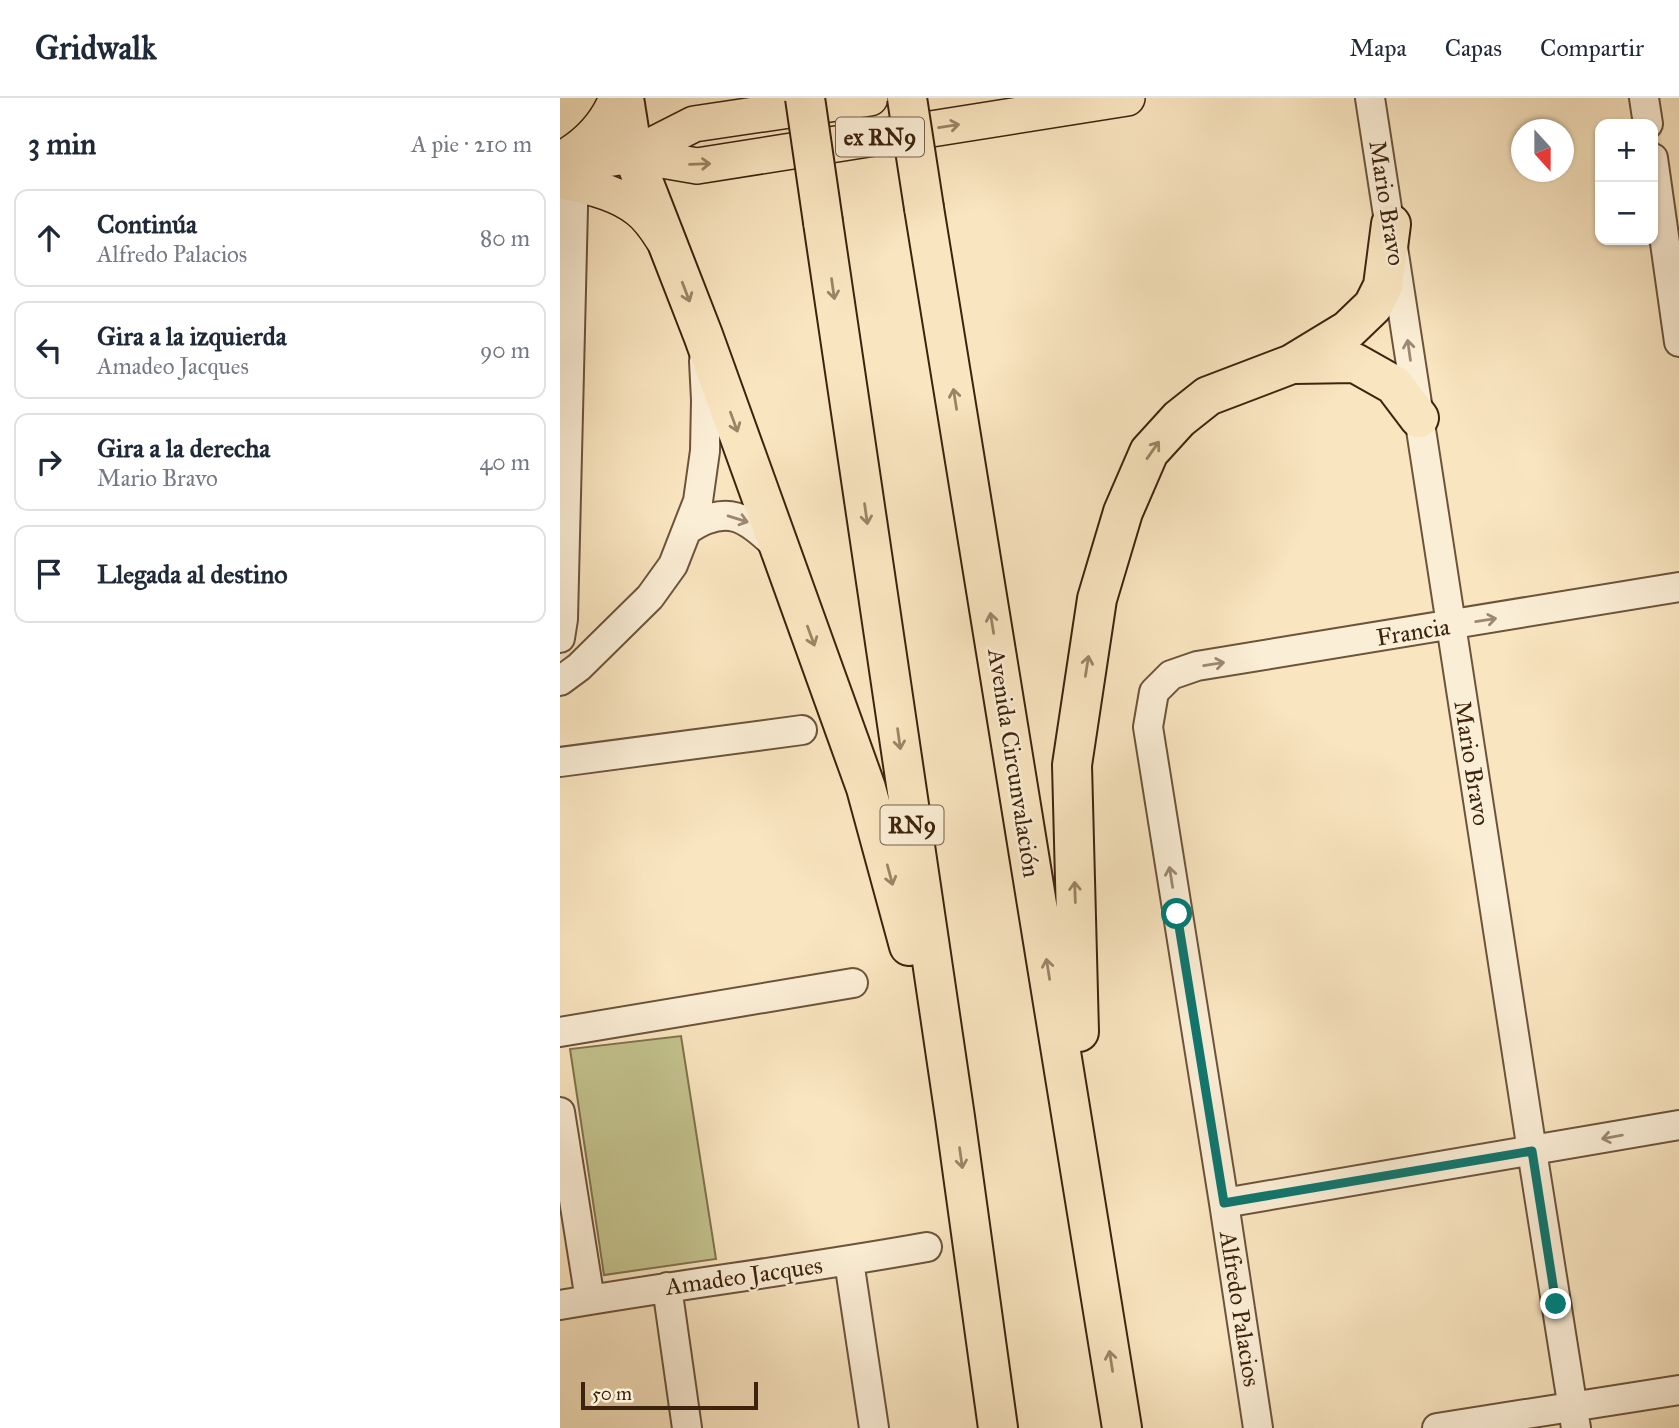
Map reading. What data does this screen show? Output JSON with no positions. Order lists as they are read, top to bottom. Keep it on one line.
{"streets":{"highway":["Avenida Circunvalación","RN9"],"main road":["ex RN9"],"street":["Mario Bravo","Francia","Amadeo Jacques","Alfredo Palacios"]},"crossings":[["Mario Bravo","Francia"],["Francia","Alfredo Palacios"]],"one_way":["Francia","Alfredo Palacios"],"scale_bar":"50 m","north":"bottom","page":{"header":"Gridwalk","nav":["Mapa","Capas","Compartir"],"heading":["3 min","A pie · 210 m"],"map_buttons":["+","−"],"list":[["Continúa","Alfredo Palacios","80 m"],["Gira a la izquierda","Amadeo Jacques","90 m"],["Gira a la derecha","Mario Bravo","40 m"],"Llegada al destino"],"scale":"50 m"}}
